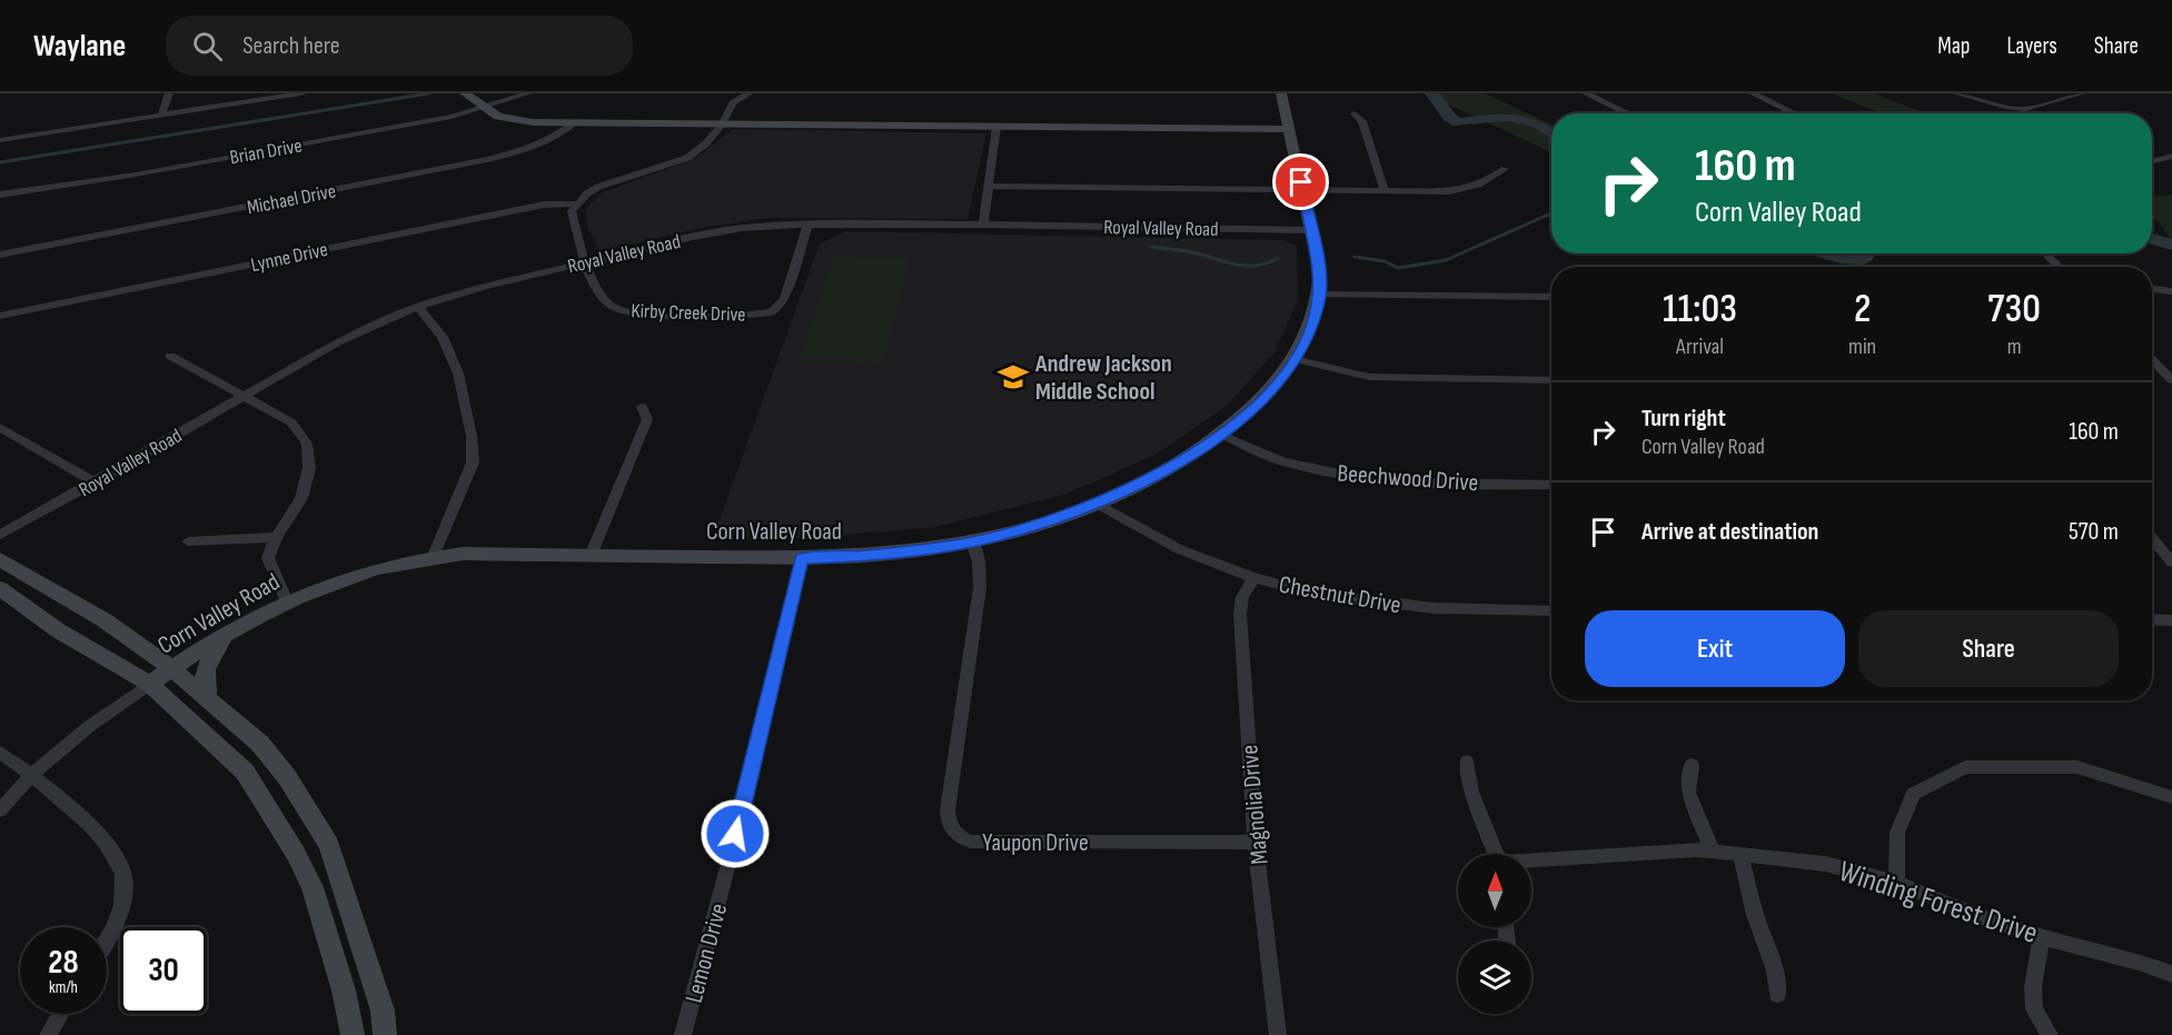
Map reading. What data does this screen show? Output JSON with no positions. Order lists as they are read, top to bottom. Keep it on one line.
{"streets":{"main road":["Corn Valley Road"],"street":["Brian Drive","Michael Drive","Royal Valley Road","Lynne Drive","Kirby Creek Drive","Beechwood Drive","Chestnut Drive","Magnolia Drive","Yaupon Drive","Winding Forest Drive","Lemon Drive"]},"crossings":[["Royal Valley Road","Kirby Creek Drive"],["Royal Valley Road","Corn Valley Road"],["Lynne Drive","Kirby Creek Drive"],["Beechwood Drive","Corn Valley Road"],["Corn Valley Road","Chestnut Drive"],["Corn Valley Road","Yaupon Drive"],["Corn Valley Road","Lemon Drive"],["Chestnut Drive","Magnolia Drive"],["Magnolia Drive","Yaupon Drive"]],"places":{"school or university":["Andrew Jackson Middle School"]},"north":"top","page":{"header":"Waylane","search":"Search here","nav":["Map","Layers","Share"],"turn":["160 m","Corn Valley Road"],"eta":["11:03","Arrival","2","min","730","m"],"list":[{"name":"Turn right","note":"Corn Valley Road","value":"160 m"},{"name":"Arrive at destination","value":"570 m"}],"buttons":["Exit","Share"],"speed":"28 km/h","limit":"30"}}
